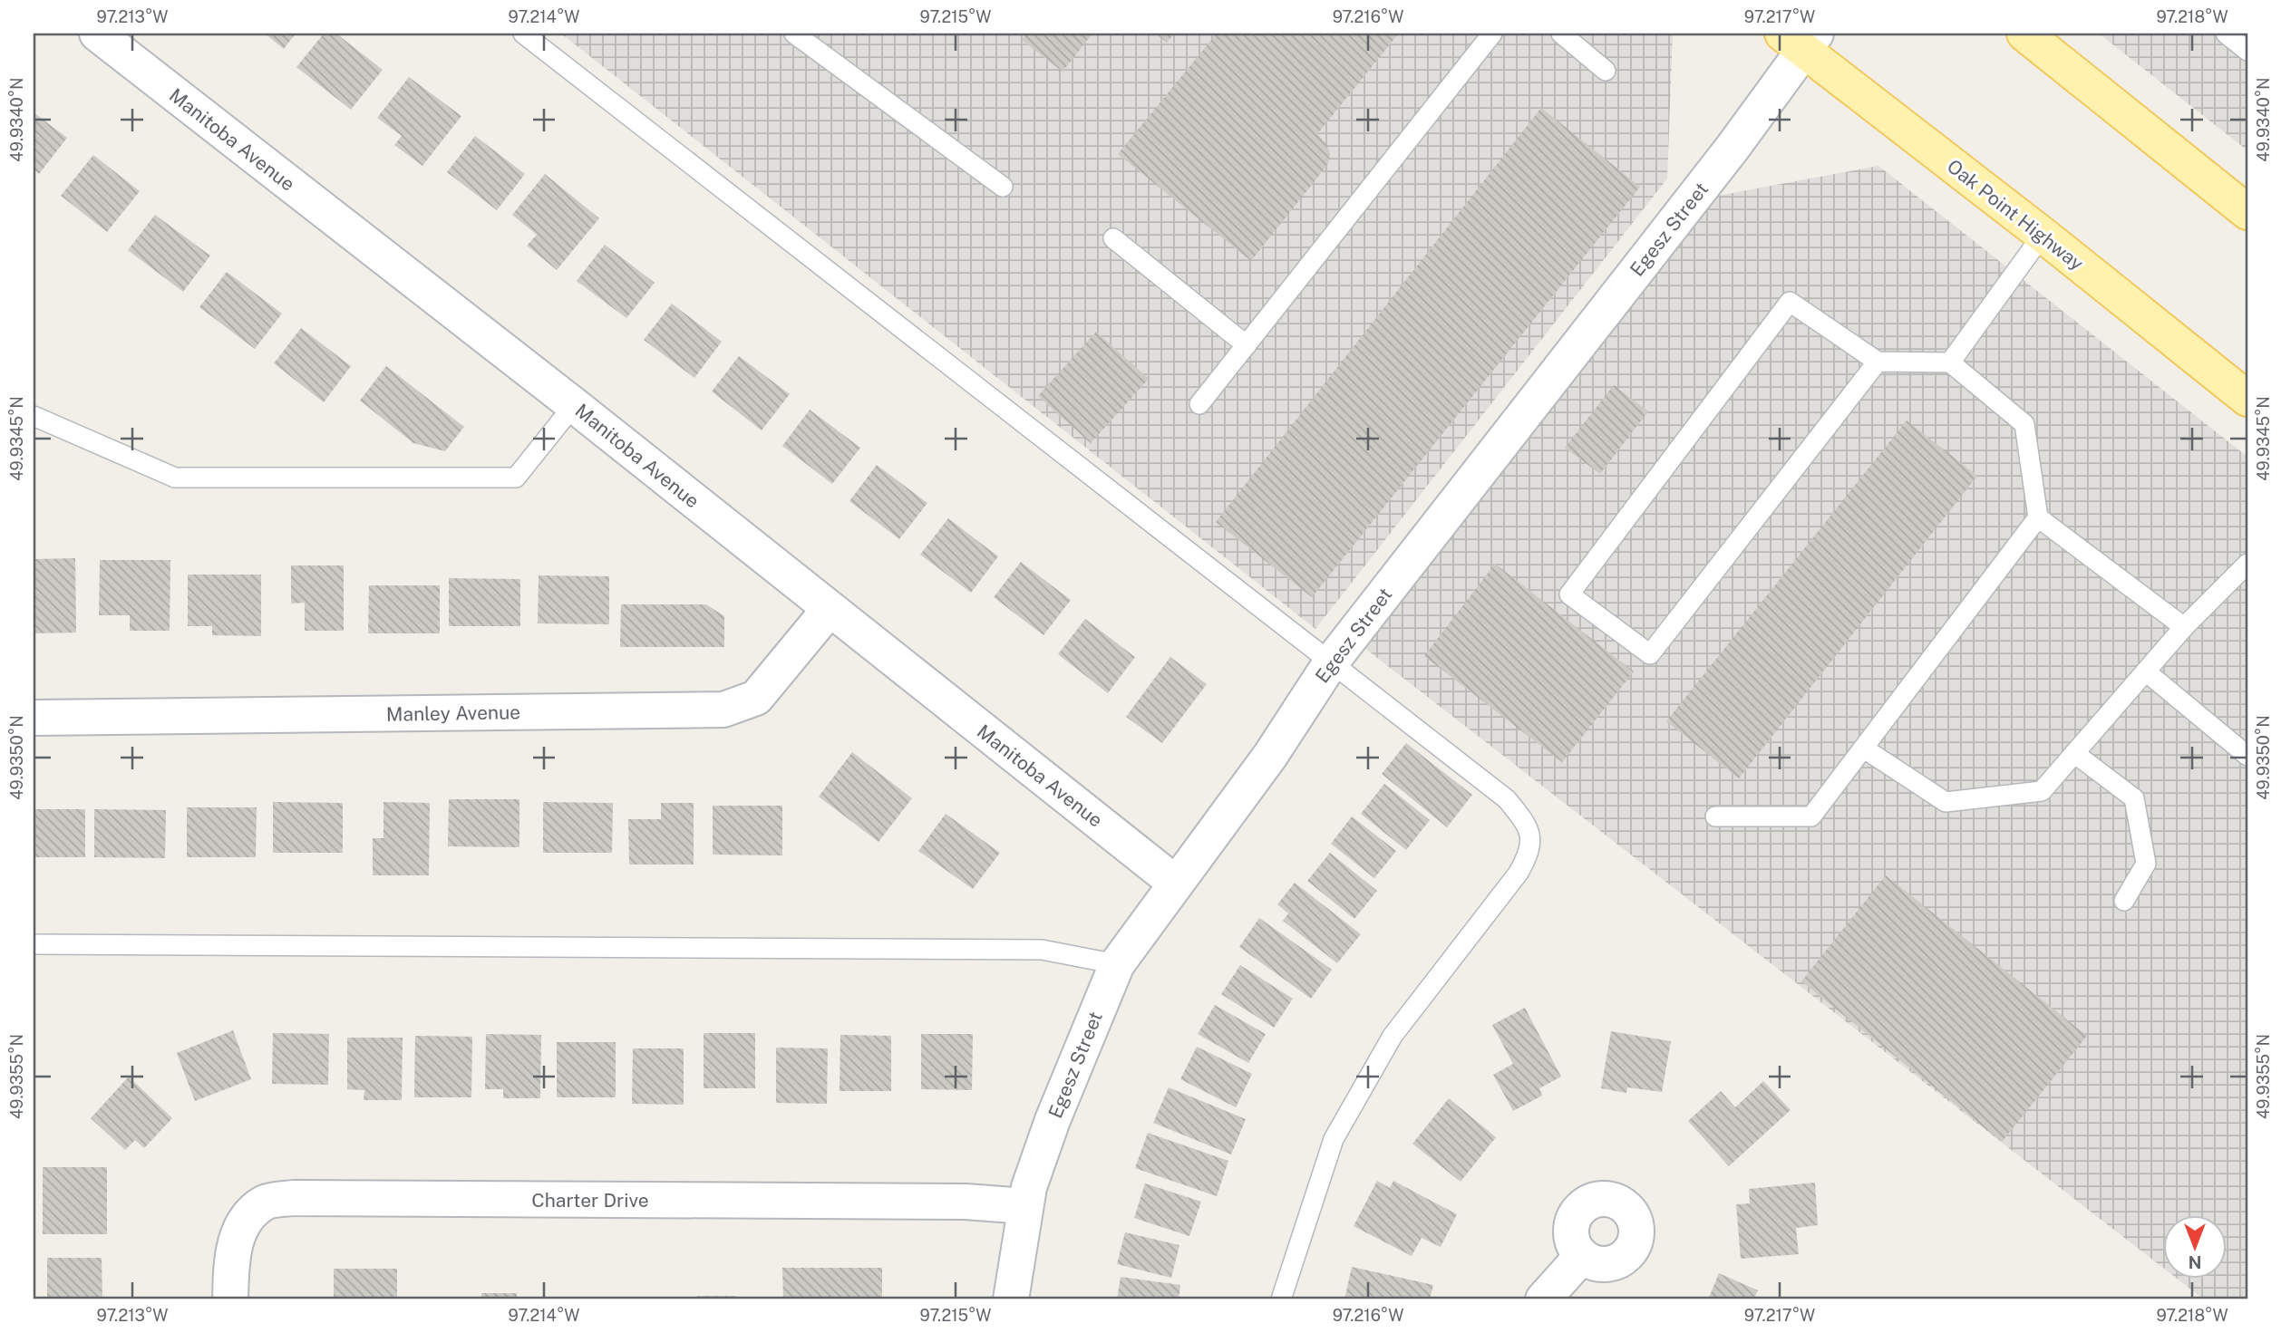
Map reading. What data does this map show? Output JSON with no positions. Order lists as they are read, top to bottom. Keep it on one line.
{"streets":{"main road":["Oak Point Highway"],"street":["Manitoba Avenue","Egesz Street","Manley Avenue","Charter Drive"]},"crossings":[["Manitoba Avenue","Egesz Street"],["Manitoba Avenue","Manley Avenue"],["Oak Point Highway","Egesz Street"],["Egesz Street","Charter Drive"]],"north":"bottom","coordinates":["97.213°W","97.214°W","97.215°W","97.216°W","97.217°W","97.218°W","49.9340°N","49.9345°N","49.9350°N","49.9355°N"]}
